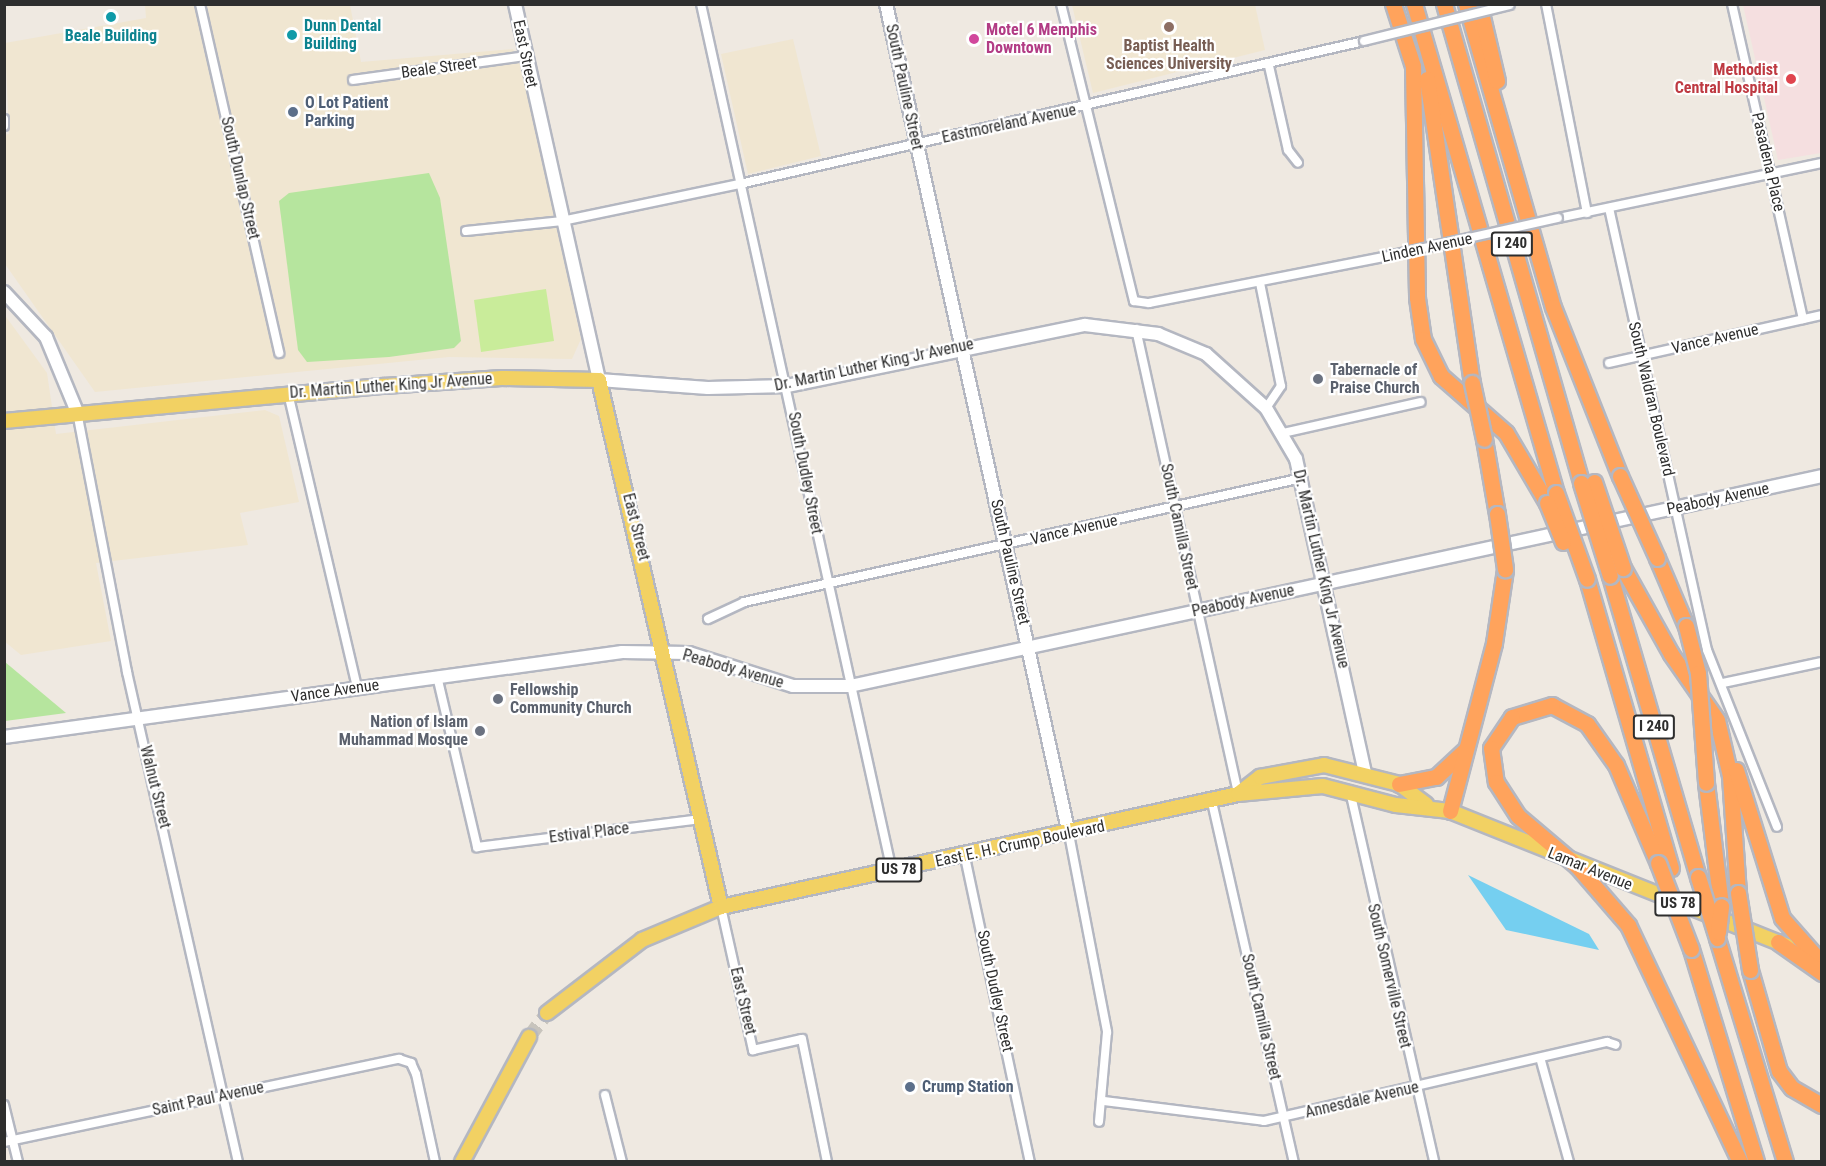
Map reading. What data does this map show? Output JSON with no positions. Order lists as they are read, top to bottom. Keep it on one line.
{"streets":{"highway":["I 240"],"main road":["East Street","South Pauline Street","Vance Avenue","Dr. Martin Luther King Jr Avenue","Peabody Avenue","East E. H. Crump Boulevard","Lamar Avenue","US 78"],"street":["Beale Street","Eastmoreland Avenue","Pasadena Place","South Dunlap Street","Linden Avenue","South Waldran Boulevard","South Dudley Street","South Camilla Street","Walnut Street","Estival Place","South Somerville Street","Saint Paul Avenue","Annesdale Avenue"]},"crossings":[["East Street","Beale Street"],["East Street","Eastmoreland Avenue"],["East Street","Vance Avenue"],["East Street","Dr. Martin Luther King Jr Avenue"],["East Street","Peabody Avenue"],["East Street","Estival Place"],["East Street","East E. H. Crump Boulevard"],["South Pauline Street","Eastmoreland Avenue"],["South Pauline Street","Vance Avenue"],["South Pauline Street","Dr. Martin Luther King Jr Avenue"],["South Pauline Street","Peabody Avenue"],["South Pauline Street","East E. H. Crump Boulevard"],["South Pauline Street","Annesdale Avenue"],["Eastmoreland Avenue","Linden Avenue"],["Eastmoreland Avenue","South Dudley Street"],["Pasadena Place","Linden Avenue"],["Pasadena Place","Vance Avenue"],["Linden Avenue","South Waldran Boulevard"],["Vance Avenue","Dr. Martin Luther King Jr Avenue"],["Vance Avenue","South Waldran Boulevard"],["Vance Avenue","South Dudley Street"],["Vance Avenue","Peabody Avenue"],["Vance Avenue","South Camilla Street"],["Vance Avenue","Walnut Street"],["Vance Avenue","Estival Place"],["Dr. Martin Luther King Jr Avenue","South Dudley Street"],["Dr. Martin Luther King Jr Avenue","Peabody Avenue"],["Dr. Martin Luther King Jr Avenue","South Camilla Street"],["Dr. Martin Luther King Jr Avenue","Walnut Street"],["Dr. Martin Luther King Jr Avenue","East E. H. Crump Boulevard"],["South Waldran Boulevard","Peabody Avenue"],["South Dudley Street","Peabody Avenue"],["South Dudley Street","East E. H. Crump Boulevard"],["Peabody Avenue","South Camilla Street"],["South Camilla Street","East E. H. Crump Boulevard"],["South Camilla Street","Annesdale Avenue"],["Walnut Street","Saint Paul Avenue"],["East E. H. Crump Boulevard","Lamar Avenue"],["East E. H. Crump Boulevard","South Somerville Street"],["South Somerville Street","Annesdale Avenue"]],"places":["Beale Building","Baptist Health Sciences University","Dunn Dental Building","Motel 6 Memphis Downtown","Methodist Central Hospital","O Lot Patient Parking","Tabernacle of Praise Church","Fellowship Community Church","Nation of Islam Muhammad Mosque","Crump Station"]}
